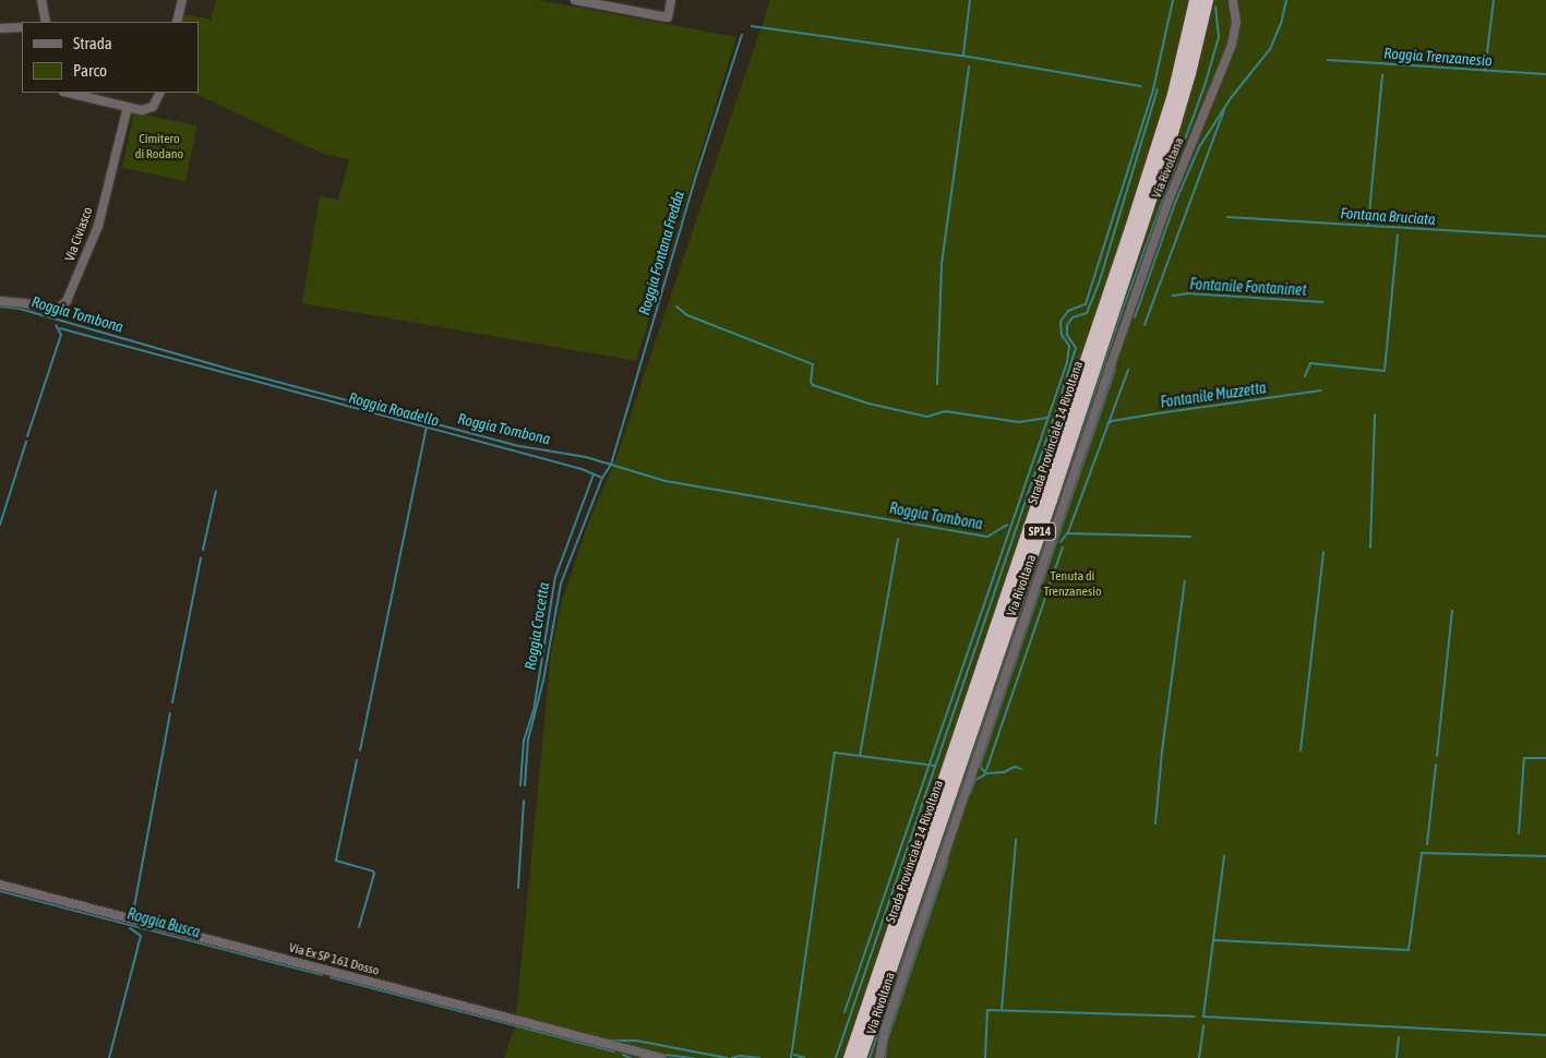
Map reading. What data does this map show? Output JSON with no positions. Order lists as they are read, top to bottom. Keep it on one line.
{"streets":{"highway":["Strada Provinciale 14 Rivoltana","SP14"],"street":["Via Rivoltana","Via Civiasco","Via Ex SP 161 Dosso"]},"crossings":[["Strada Provinciale 14 Rivoltana","SP14"]],"water":["Roggia Trenzanesio","Fontana Bruciata","Roggia Fontana Fredda","Fontanile Fontaninet","Roggia Tombona","Fontanile Muzzetta","Roggia Roadello","Roggia Crocetta","Roggia Busca"],"parks":["Cimitero di Rodano","Tenuta di Trenzanesio"],"legend":["Strada","Parco"]}
